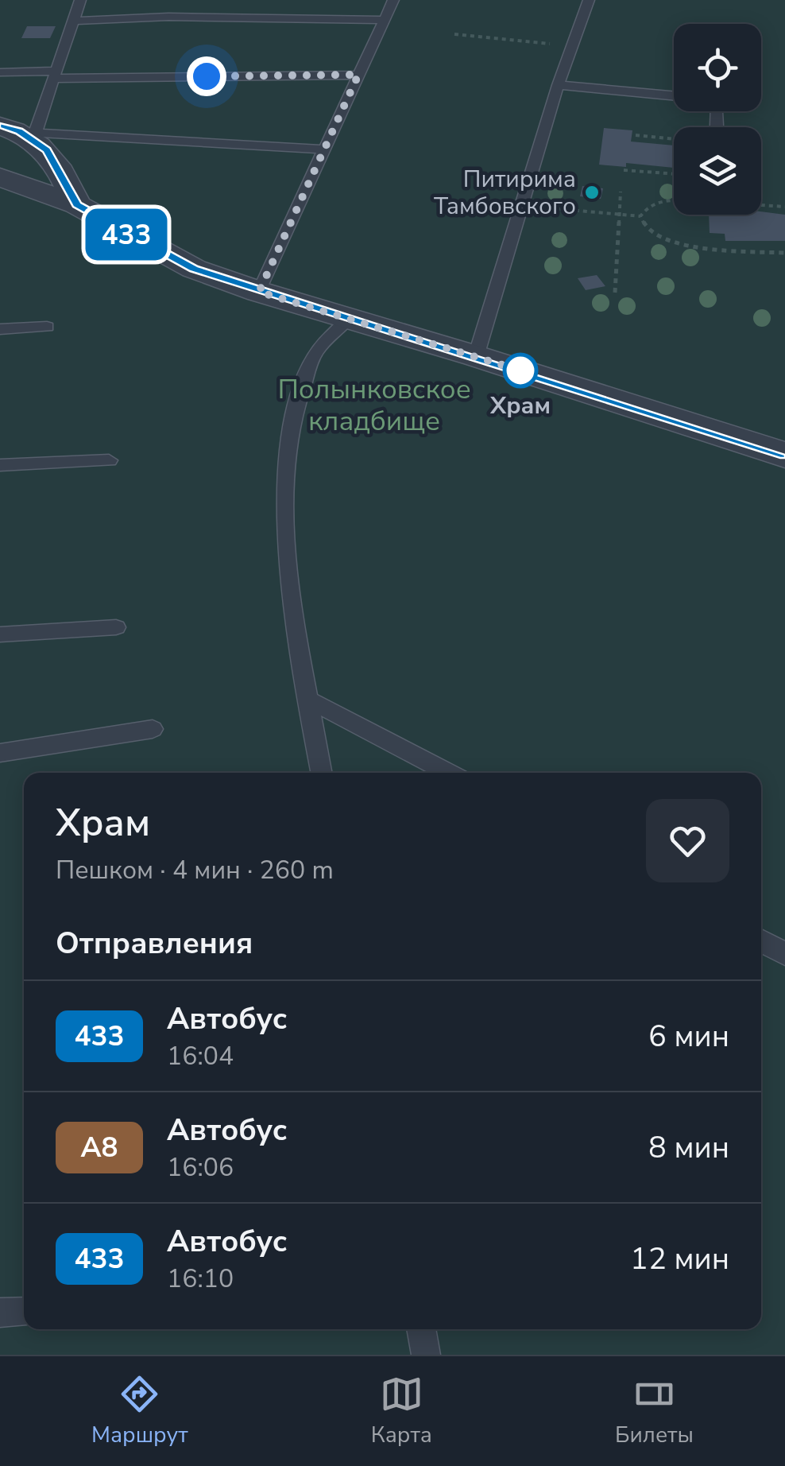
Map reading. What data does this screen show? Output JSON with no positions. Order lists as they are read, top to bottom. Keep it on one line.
{"parks":["Полынковское кладбище"],"places":["Питирима Тамбовского","Храм"],"lines":["bus line 433"],"page":{"on_map":"433","heading":[["Храм","Пешком · 4 мин · 260 m"],"Отправления"],"list":[{"mark":"433","name":"Автобус","note":"16:04","value":"6 мин"},{"mark":"А8","name":"Автобус","note":"16:06","value":"8 мин"},{"mark":"433","name":"Автобус","note":"16:10","value":"12 мин"}],"tabs":["Маршрут","Карта","Билеты"]}}
